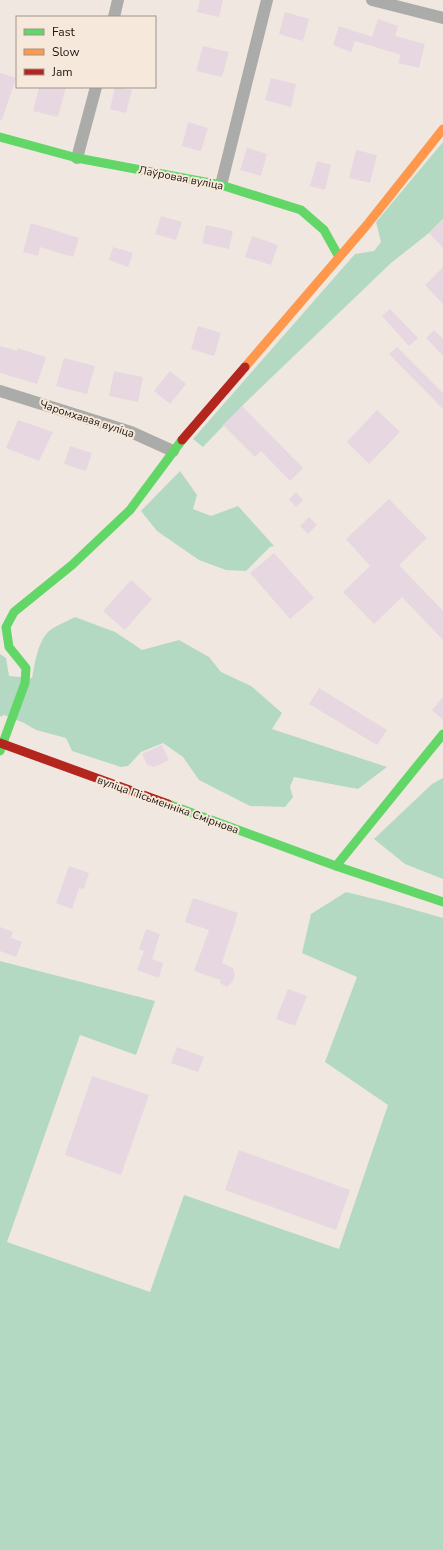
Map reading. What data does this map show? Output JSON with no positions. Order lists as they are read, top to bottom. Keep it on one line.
{"streets":{"street":["Лаўровая вуліца","Чаромхавая вуліца","вуліца Пісьменніка Смірнова"]},"legend":["Fast","Slow","Jam"]}
